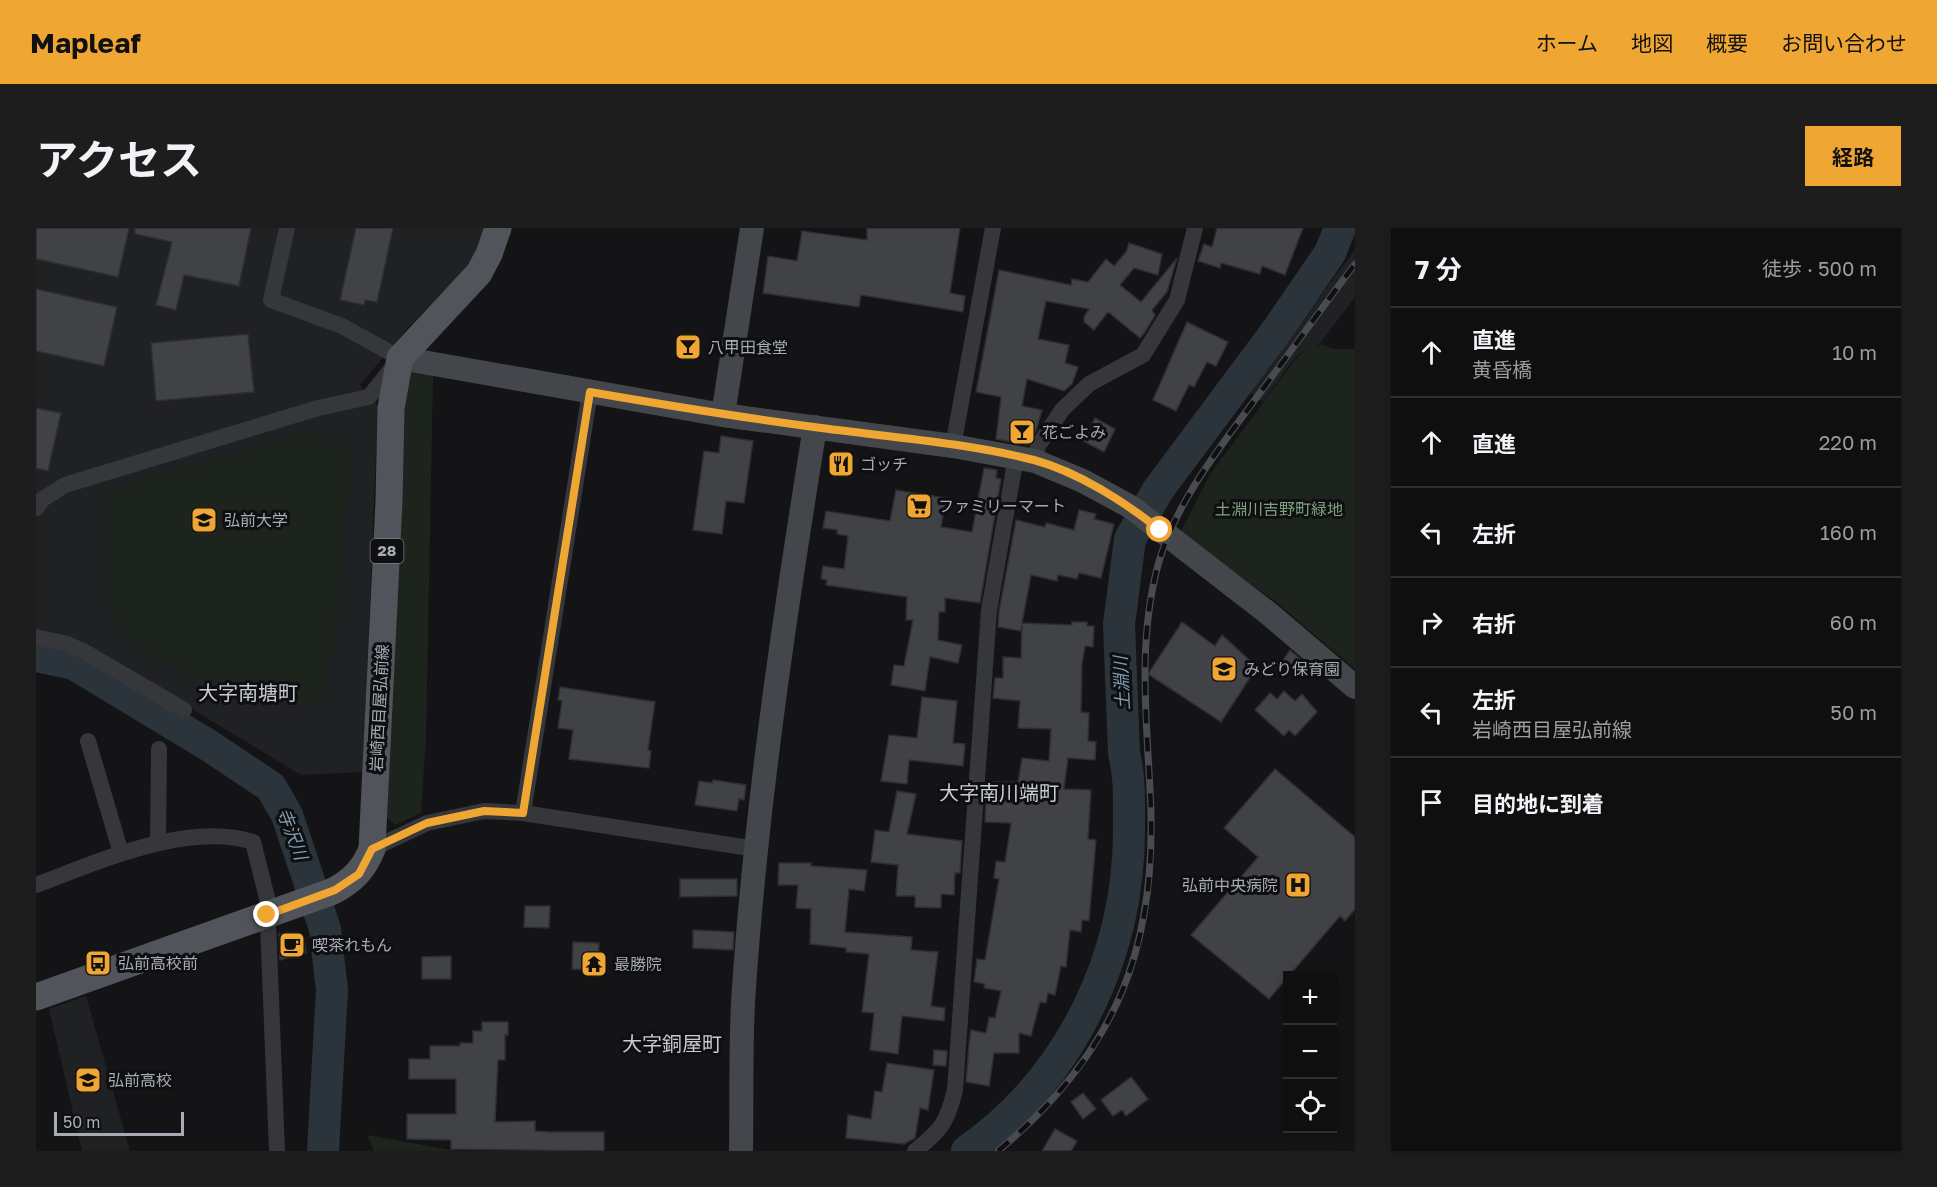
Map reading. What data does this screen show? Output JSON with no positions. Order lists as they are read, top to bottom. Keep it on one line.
{"streets":{"main road":["28","岩崎西目屋弘前線"]},"districts":["大字南塘町","大字南川端町","大字銅屋町"],"water":["土淵川","寺沢川"],"parks":["土淵川吉野町緑地"],"places":{"bar":["八甲田食堂","花ごよみ"],"restaurant":["ゴッチ"],"supermarket":["ファミリーマート"],"school or university":["弘前大学","みどり保育園","弘前高校"],"hospital":["弘前中央病院"],"cafe":["喫茶れもん"],"bus stop":["弘前高校前"],"temple":["最勝院"]},"scale_bar":"50 m","page":{"header":"Mapleaf","nav":["ホーム","地図","概要","お問い合わせ"],"title":"アクセス","buttons":"経路","heading":["7 分","徒歩 · 500 m"],"list":[["直進","黄昏橋","10 m"],["直進","220 m"],["左折","160 m"],["右折","60 m"],["左折","岩崎西目屋弘前線","50 m"],"目的地に到着"],"map_buttons":["+","−"],"scale":"50 m"}}
